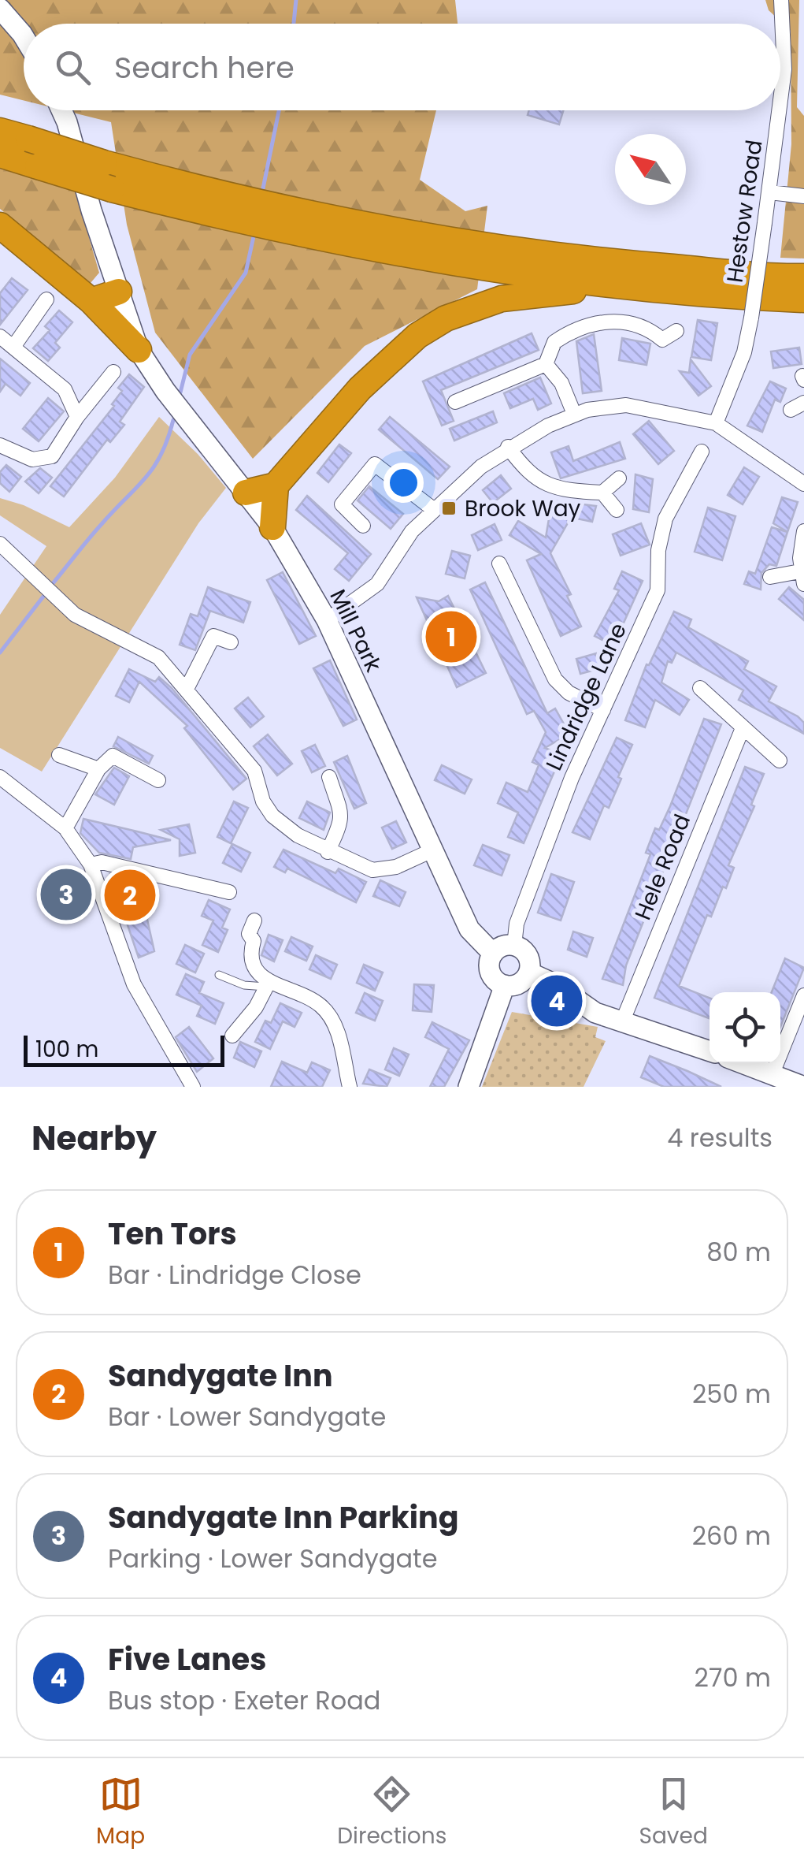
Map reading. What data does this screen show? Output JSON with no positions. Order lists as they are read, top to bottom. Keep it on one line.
{"streets":{"main road":["Mill Park"],"street":["Hestow Road","Lindridge Lane","Hele Road"]},"crossings":[["Mill Park","Lindridge Lane"]],"places":{"transit":["Brook Way"]},"scale_bar":"100 m","north":"top left","page":{"search":"Search here","pins":["1","3","2","4"],"scale":"100 m","heading":["Nearby","4 results"],"list":[{"mark":"1","name":"Ten Tors","note":"Bar · Lindridge Close","value":"80 m"},{"mark":"2","name":"Sandygate Inn","note":"Bar · Lower Sandygate","value":"250 m"},{"mark":"3","name":"Sandygate Inn Parking","note":"Parking · Lower Sandygate","value":"260 m"},{"mark":"4","name":"Five Lanes","note":"Bus stop · Exeter Road","value":"270 m"}],"nav":["Map","Directions","Saved"]}}
